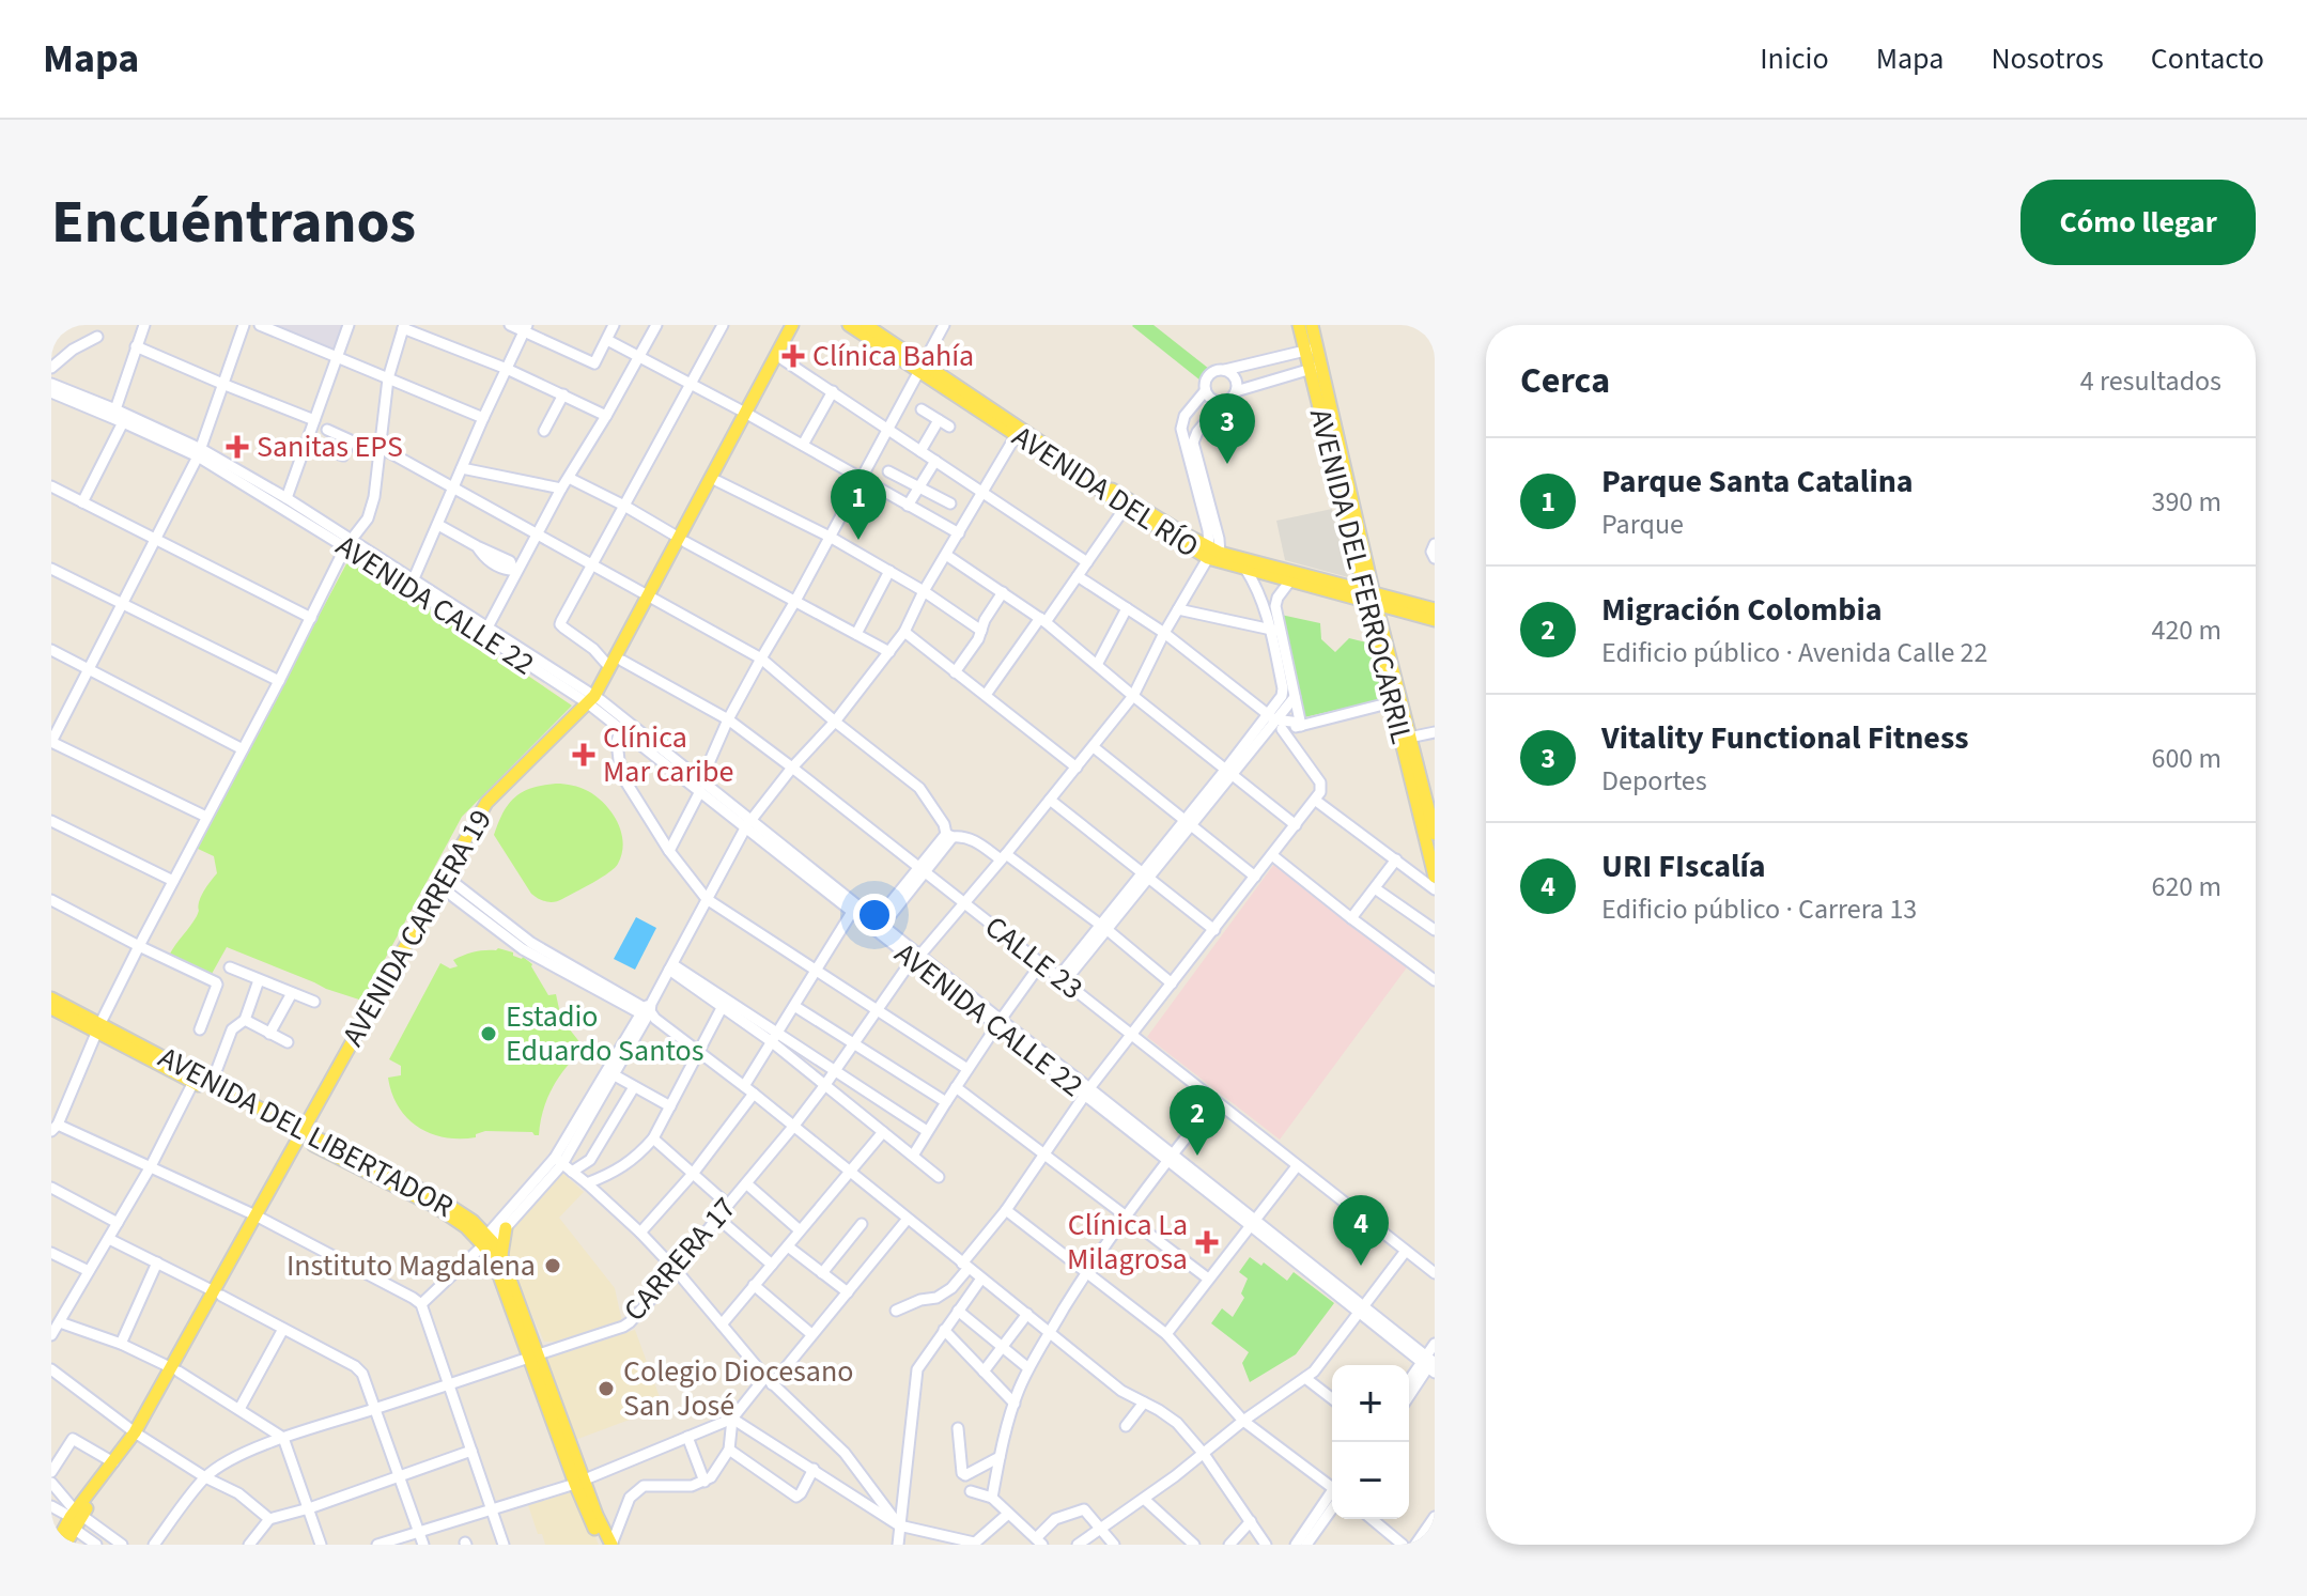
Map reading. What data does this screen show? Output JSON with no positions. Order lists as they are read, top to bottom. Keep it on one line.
{"streets":{"main road":["AVENIDA DEL RÍO","AVENIDA DEL FERROCARRIL","AVENIDA CARRERA 19","AVENIDA DEL LIBERTADOR"],"street":["AVENIDA CALLE 22","CALLE 23","CARRERA 17"]},"crossings":[["AVENIDA DEL RÍO","AVENIDA DEL FERROCARRIL"],["AVENIDA DEL RÍO","CARRERA 17"],["AVENIDA CALLE 22","AVENIDA CARRERA 19"],["AVENIDA CALLE 22","CARRERA 17"],["AVENIDA CARRERA 19","CALLE 23"],["AVENIDA CARRERA 19","AVENIDA DEL LIBERTADOR"],["CALLE 23","CARRERA 17"],["AVENIDA DEL LIBERTADOR","CARRERA 17"]],"places":{"health":["Clínica Bahía","Sanitas EPS","Clínica Mar caribe","Clínica La Milagrosa"],"other":["Estadio Eduardo Santos","Instituto Magdalena","Colegio Diocesano San José"]},"page":{"header":"Mapa","nav":["Inicio","Mapa","Nosotros","Contacto"],"buttons":"Cómo llegar","title":"Encuéntranos","heading":["Cerca","4 resultados"],"pins":["3","1","2","4"],"list":[{"mark":"1","name":"Parque Santa Catalina","note":"Parque","value":"390 m"},{"mark":"2","name":"Migración Colombia","note":"Edificio público · Avenida Calle 22","value":"420 m"},{"mark":"3","name":"Vitality Functional Fitness","note":"Deportes","value":"600 m"},{"mark":"4","name":"URI FIscalía","note":"Edificio público · Carrera 13","value":"620 m"}],"map_buttons":["+","−"]}}
